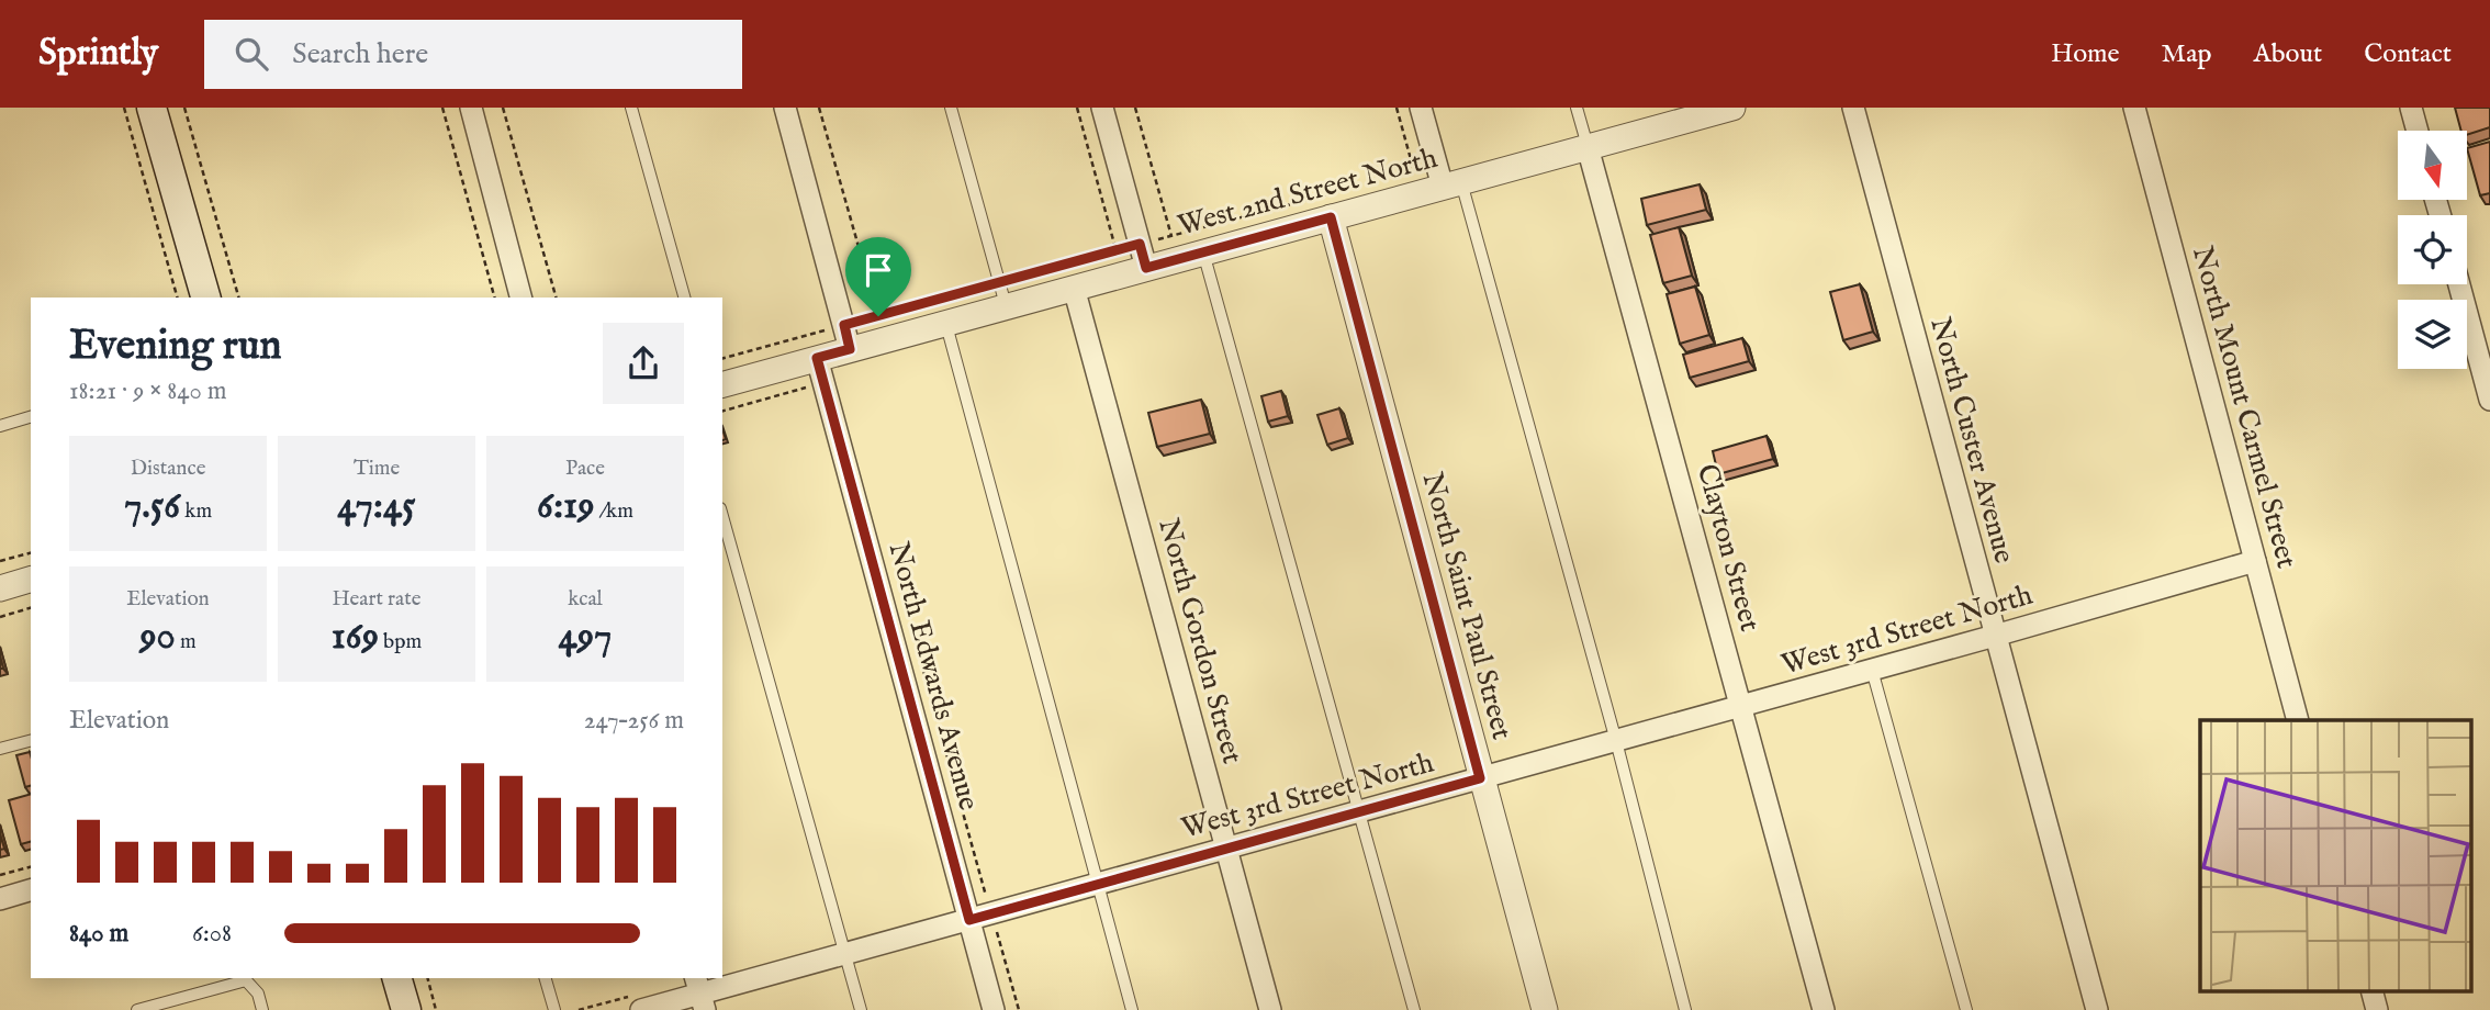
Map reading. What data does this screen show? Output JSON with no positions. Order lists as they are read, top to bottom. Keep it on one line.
{"streets":{"street":["West 2nd Street North","North Mount Carmel Street","North Custer Avenue","Clayton Street","North Saint Paul Street","West 3rd Street North","North Gordon Street","North Edwards Avenue"]},"crossings":[["West 2nd Street North","Clayton Street"],["West 2nd Street North","North Saint Paul Street"],["West 2nd Street North","North Gordon Street"],["West 2nd Street North","North Edwards Avenue"],["North Mount Carmel Street","West 3rd Street North"],["North Custer Avenue","West 3rd Street North"],["Clayton Street","West 3rd Street North"],["North Saint Paul Street","West 3rd Street North"],["West 3rd Street North","North Gordon Street"],["West 3rd Street North","North Edwards Avenue"]],"north":"bottom","page":{"header":"Sprintly","search":"Search here","nav":["Home","Map","About","Contact"],"heading":["Evening run","18:21 · 9 × 840 m"],"stats":[["Distance","7.56 km"],["Time","47:45"],["Pace","6:19 /km"],["Elevation","90 m"],["Heart rate","169 bpm"],["kcal","497"]],"chart":["Elevation","247–256 m"],"list":[{"name":"840 m","note":"6:08"}]}}
